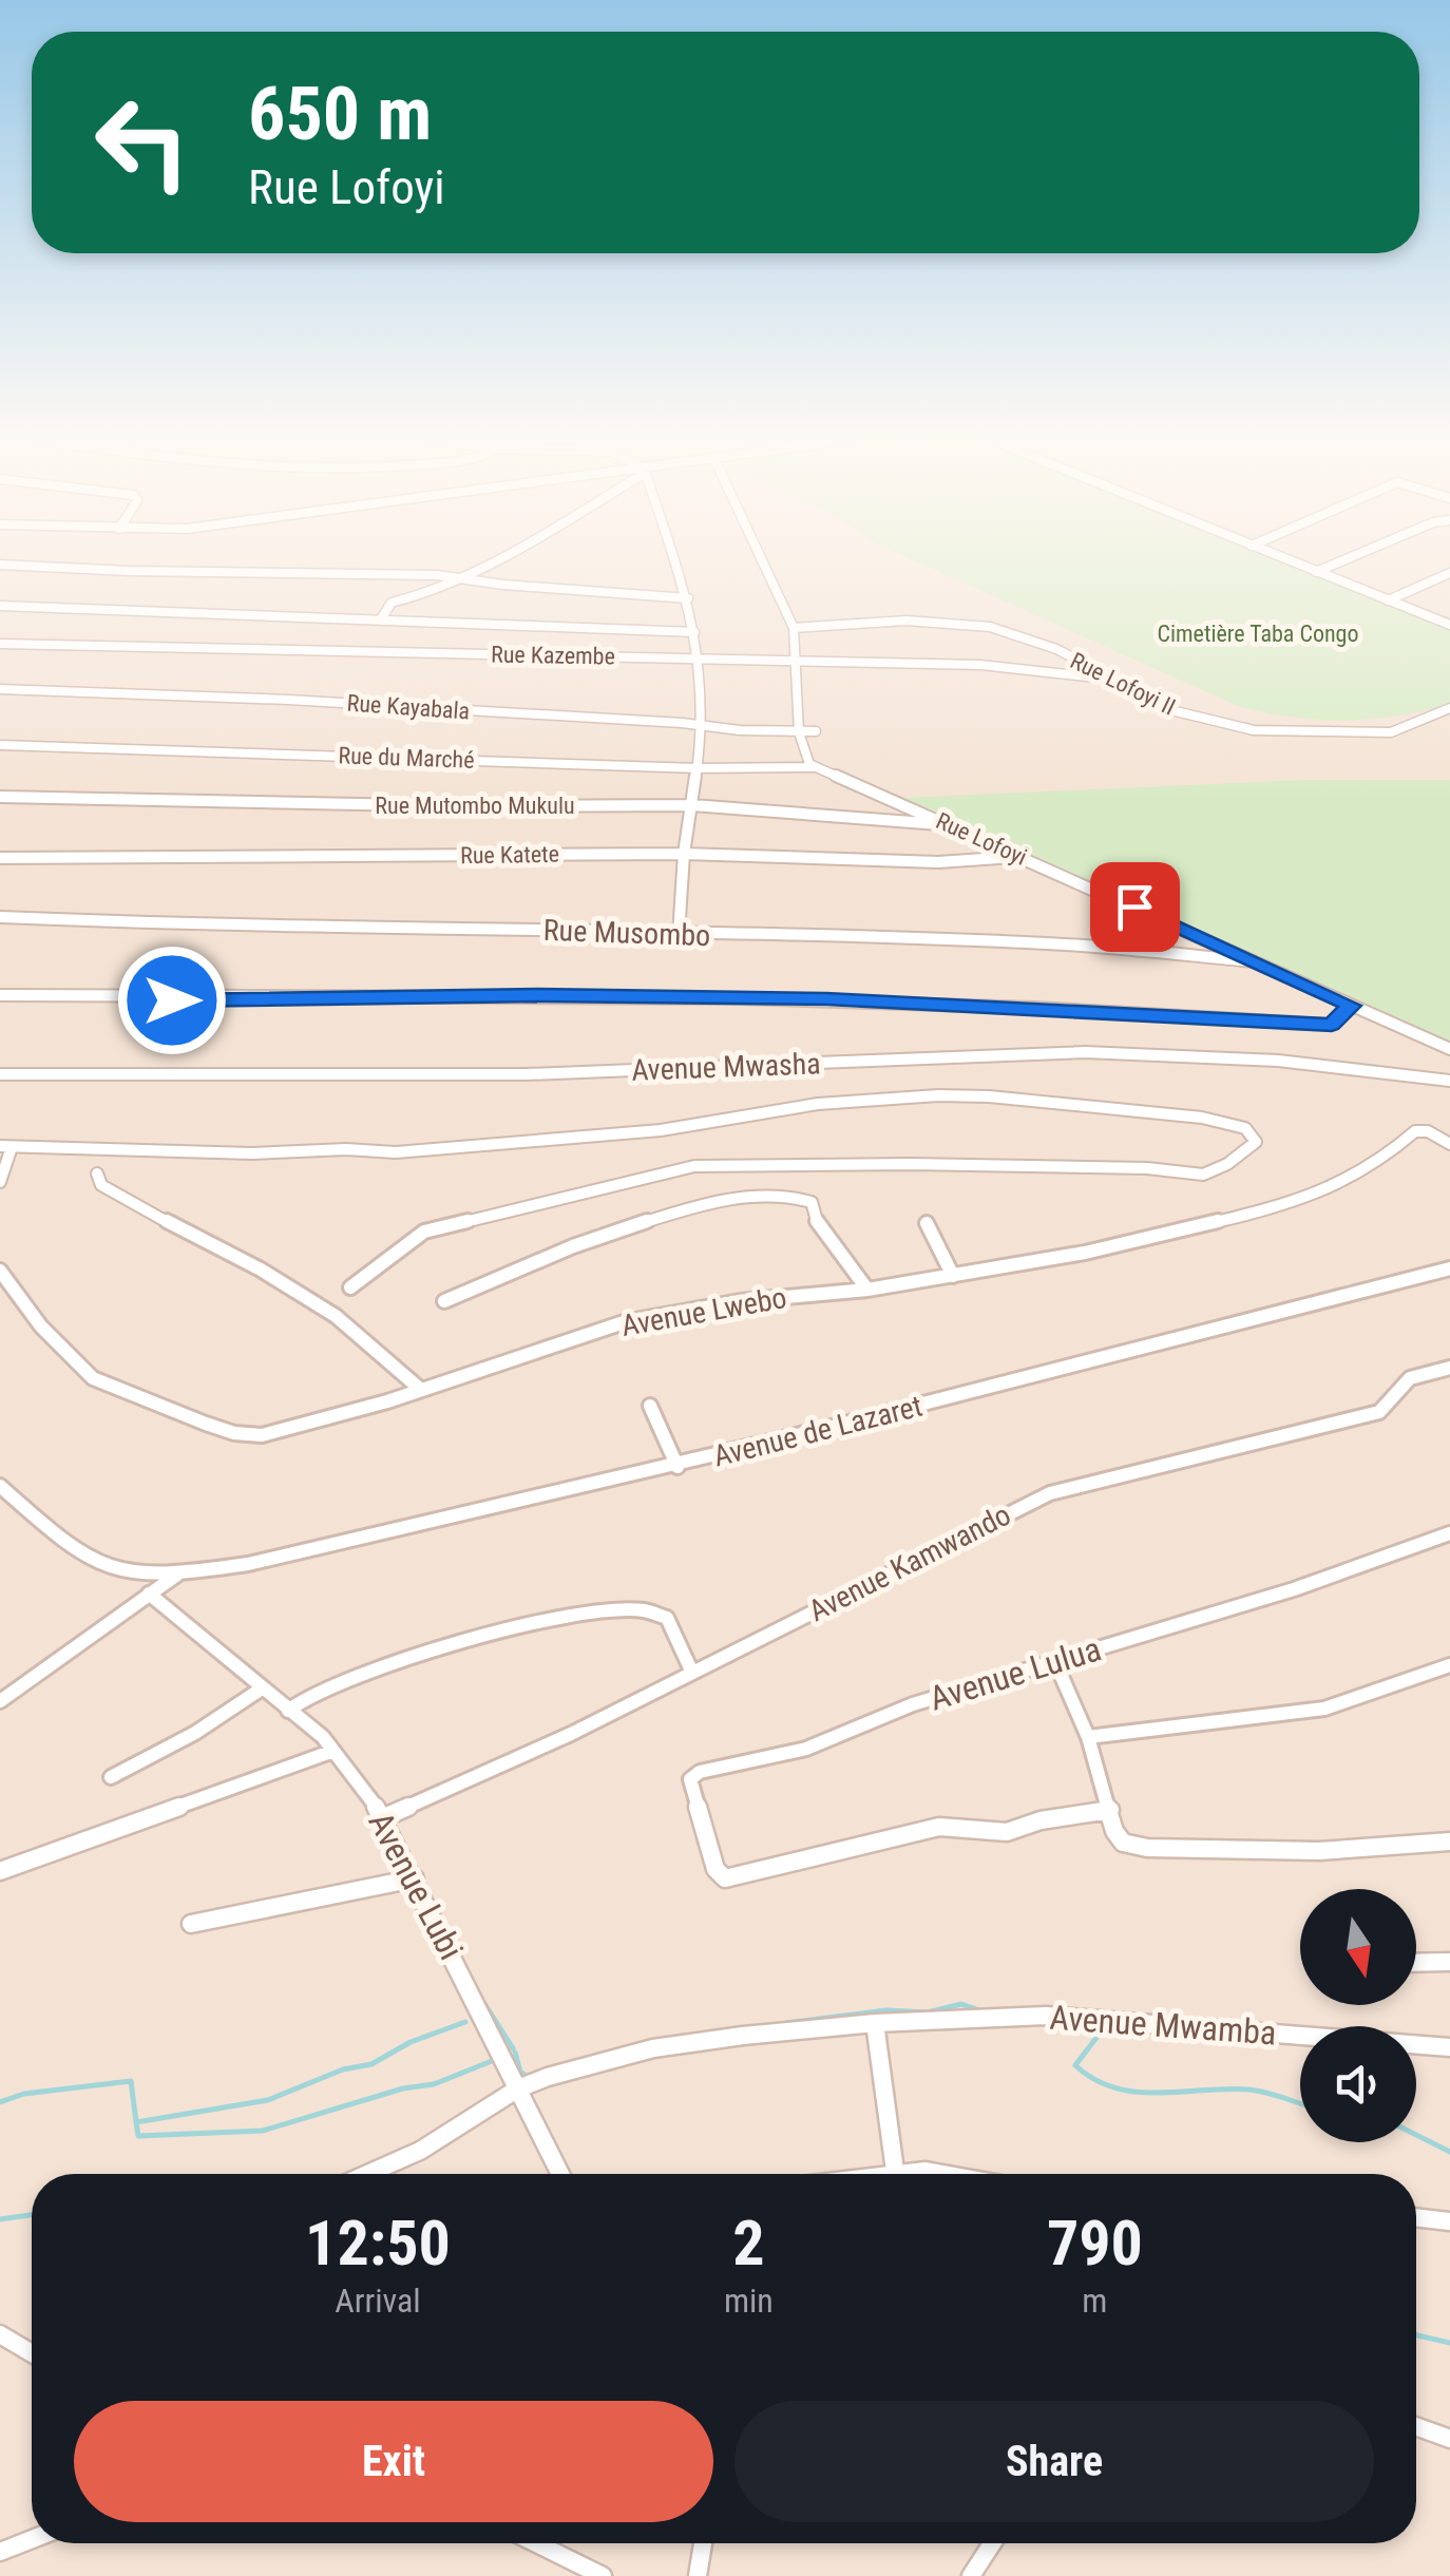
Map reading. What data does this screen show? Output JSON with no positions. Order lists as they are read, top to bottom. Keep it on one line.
{"streets":{"street":["Rue Kazembe","Rue Lofoyi II","Rue Kayabala","Rue du Marché","Rue Mutombo Mukulu","Rue Lofoyi","Rue Katete","Rue Musombo","Avenue Mwasha","Avenue Lwebo","Avenue de Lazaret","Avenue Kamwando","Avenue Lulua","Avenue Lubi","Avenue Mwamba"]},"crossings":[["Rue Kazembe","Rue Lofoyi II"],["Rue du Marché","Rue Lofoyi"],["Rue Mutombo Mukulu","Rue Lofoyi"],["Rue Lofoyi","Rue Katete"],["Rue Lofoyi","Rue Musombo"],["Avenue Kamwando","Avenue Lubi"],["Avenue Lubi","Avenue Mwamba"]],"parks":["Cimetière Taba Congo"],"north":"bottom","page":{"turn":["650 m","Rue Lofoyi"],"eta":["12:50","Arrival","2","min","790","m"],"buttons":["Exit","Share"]}}
